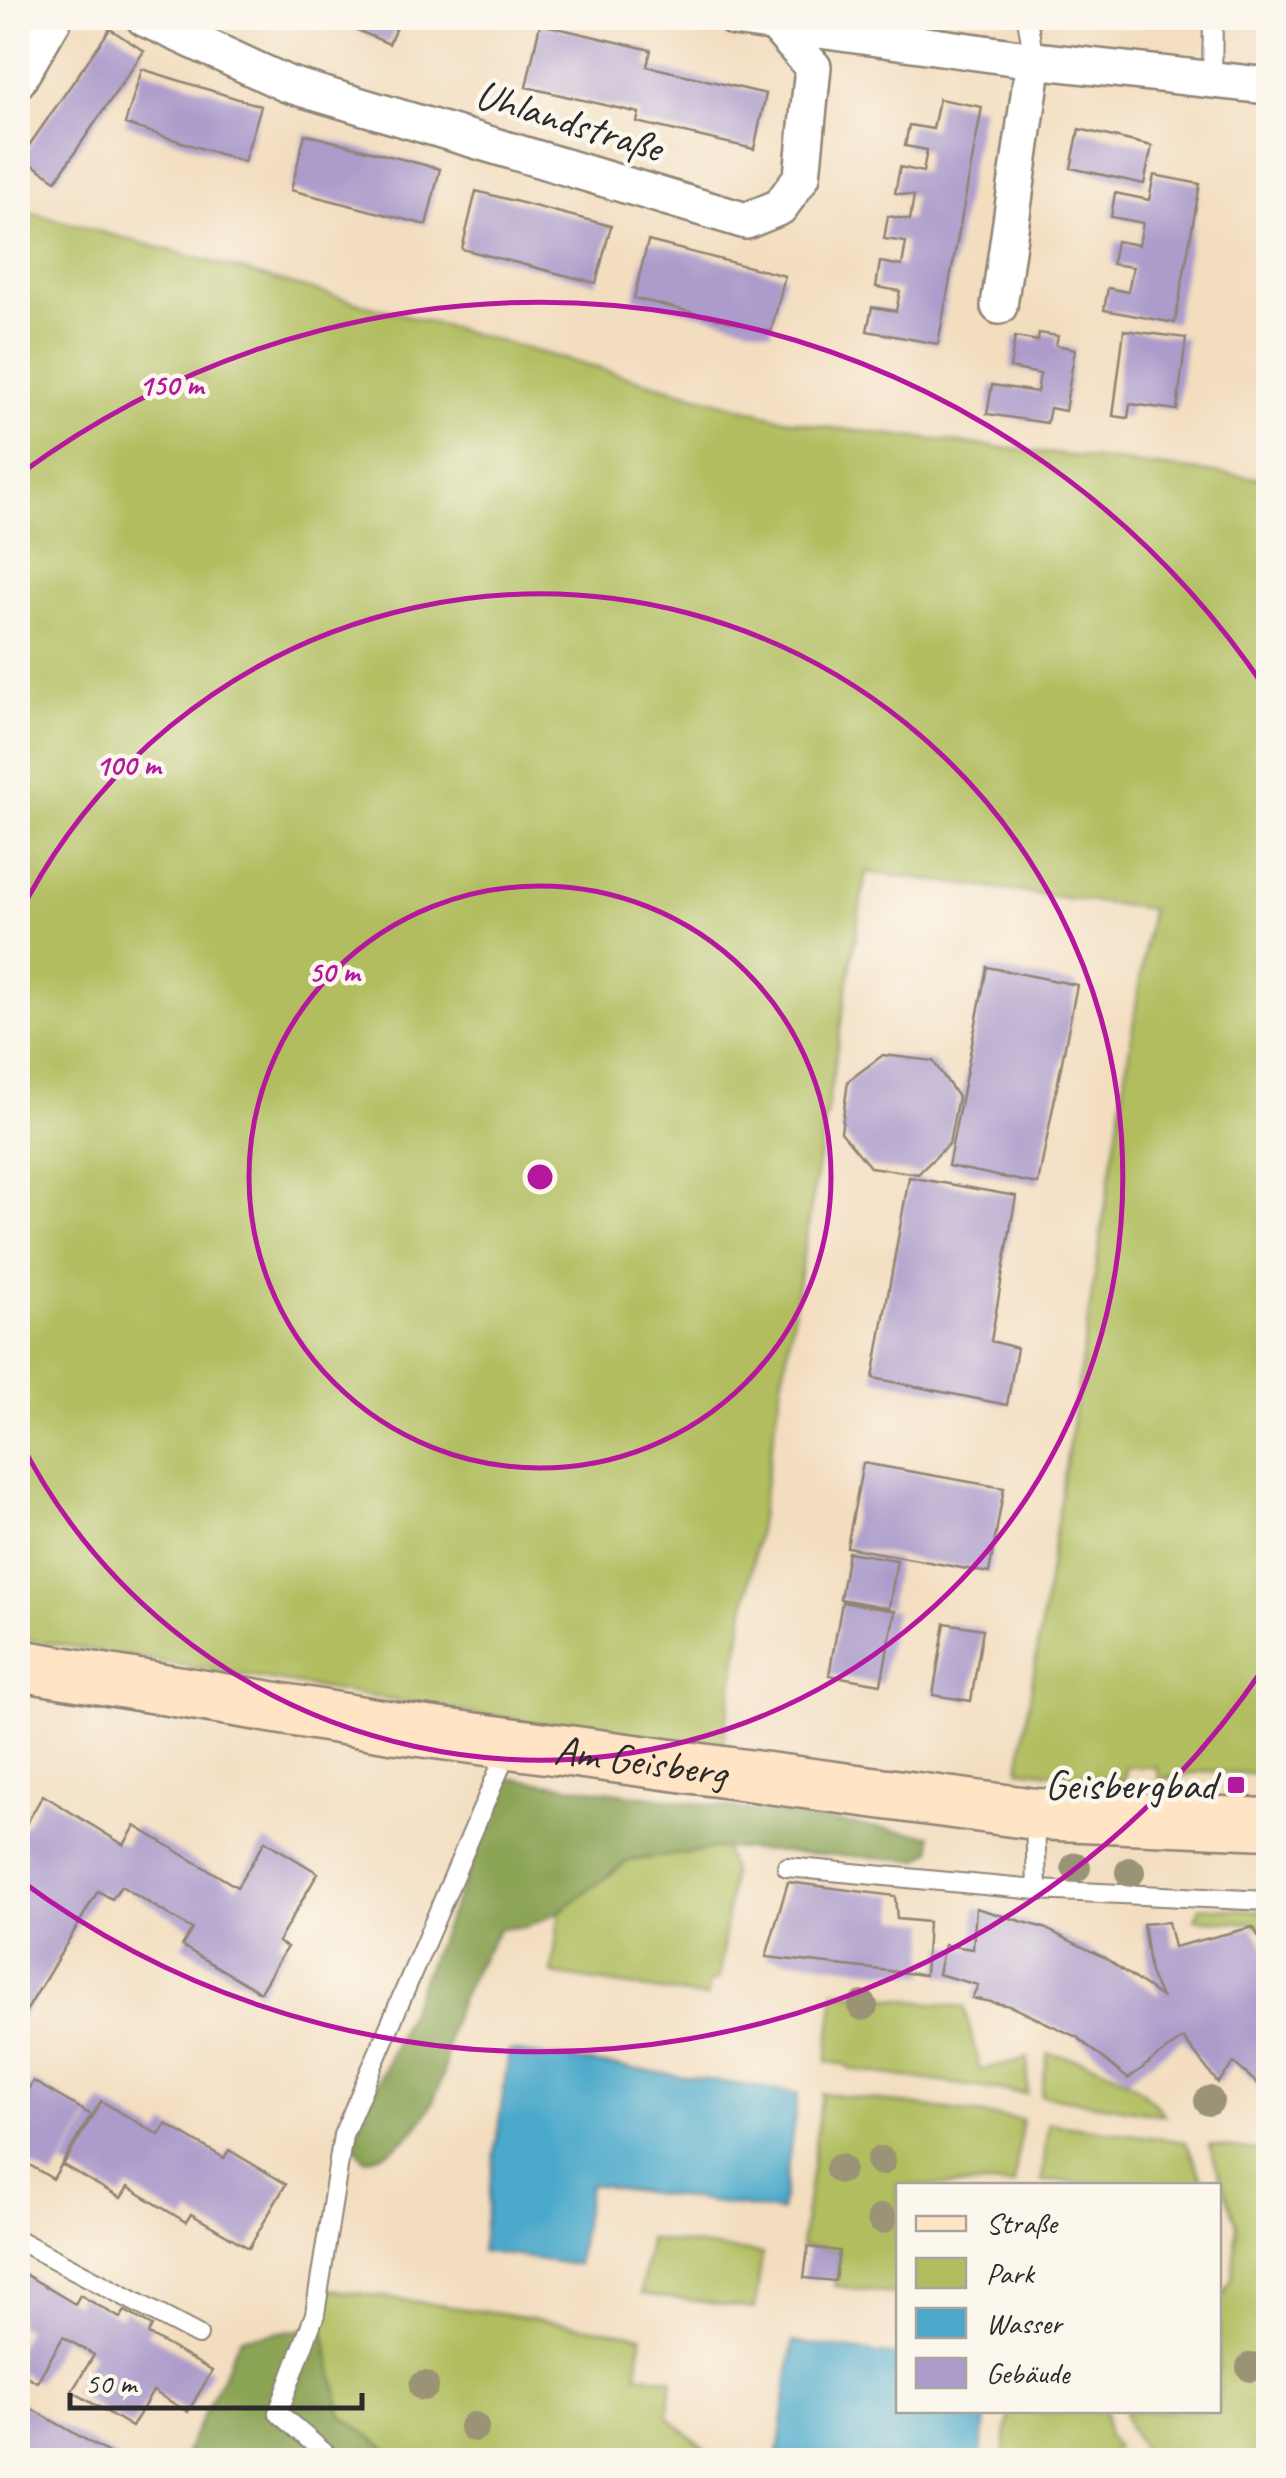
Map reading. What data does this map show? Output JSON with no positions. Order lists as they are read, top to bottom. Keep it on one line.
{"streets":{"street":["Uhlandstraße","Am Geisberg"]},"places":{"transit":["Geisbergbad"]},"legend":["Straße","Park","Wasser","Gebäude"],"scale_bar":"50 m","rings":["150 m","100 m","50 m"]}
